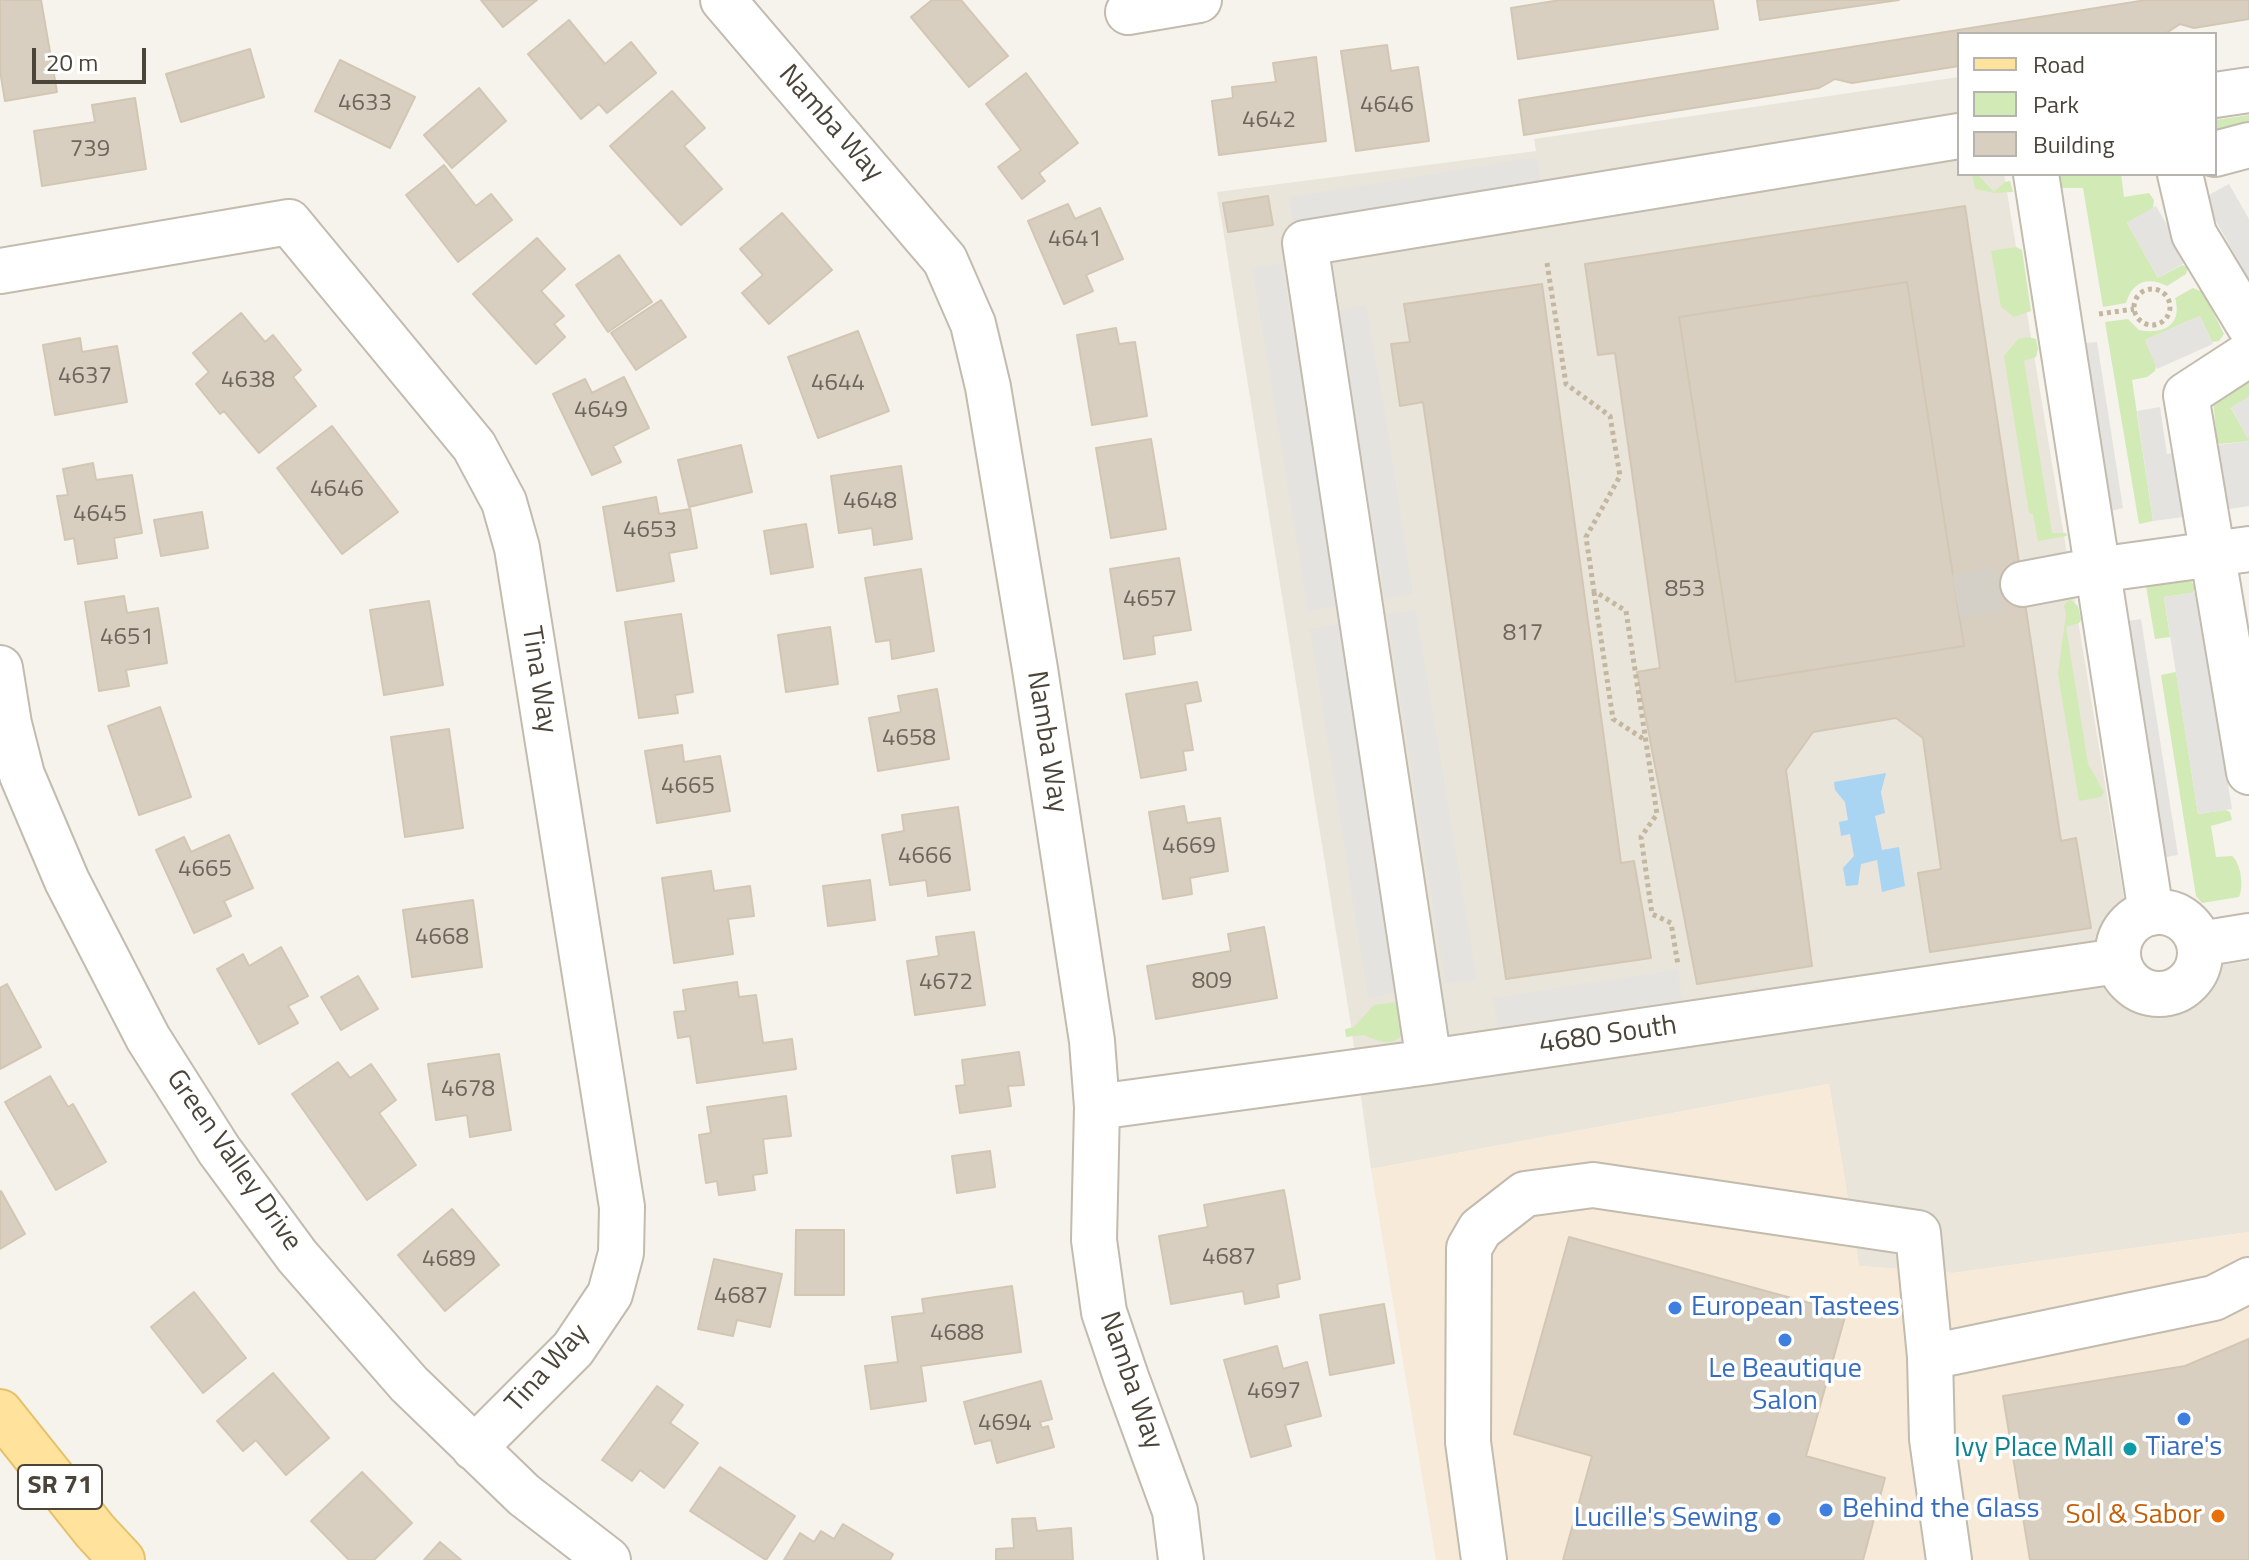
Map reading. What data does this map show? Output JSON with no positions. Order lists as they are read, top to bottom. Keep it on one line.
{"streets":{"main road":["SR 71"],"street":["Namba Way","Tina Way","4680 South","Green Valley Drive"]},"crossings":[["Namba Way","4680 South"],["Tina Way","Green Valley Drive"]],"places":["European Tastees","Le Beautique Salon","Tiare's","Ivy Place Mall","Behind the Glass","Sol & Sabor","Lucille's Sewing"],"house_numbers":["4633","4646","4642","739","4641","4637","4638","4644","4649","4646","4648","4645","4653","853","4657","817","4651","4658","4665","4669","4666","4665","4668","809","4672","4678","4687","4689","4687","4688","4697","4694"],"legend":["Road","Park","Building"],"scale_bar":"20 m"}
